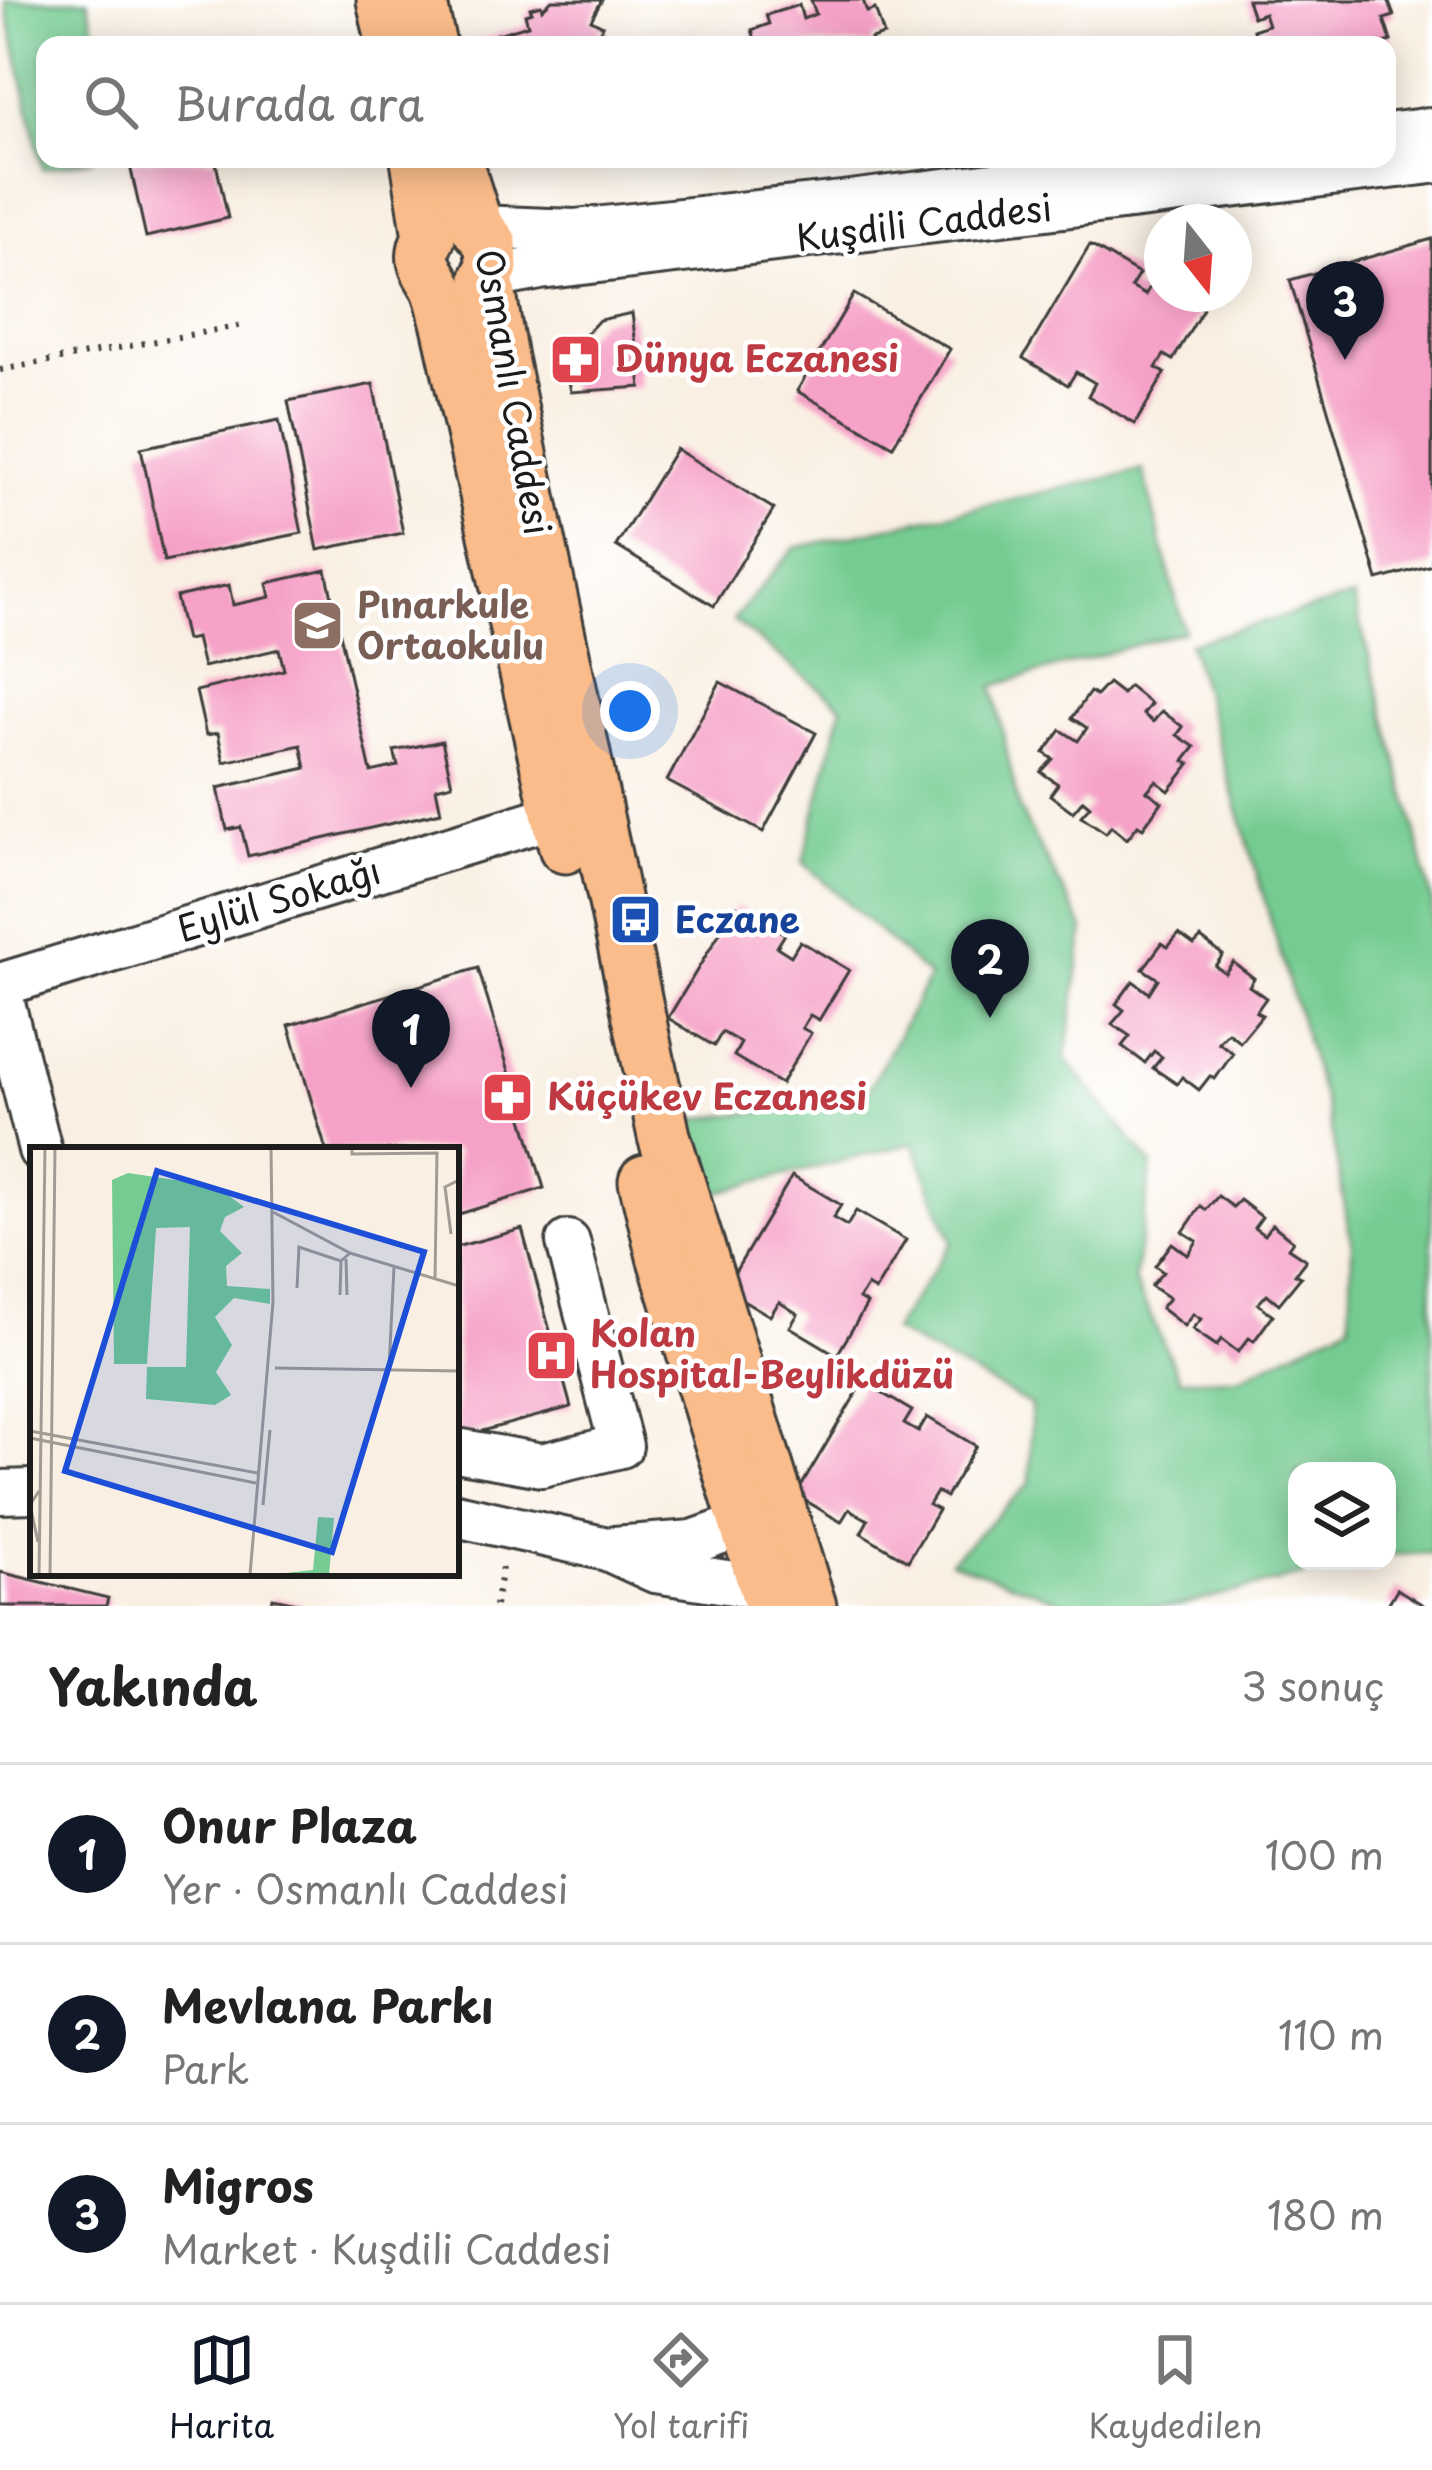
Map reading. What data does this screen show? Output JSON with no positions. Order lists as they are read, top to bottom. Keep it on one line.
{"streets":{"main road":["Osmanlı Caddesi"],"street":["Kuşdili Caddesi","Eylül Sokağı"]},"crossings":[["Kuşdili Caddesi","Osmanlı Caddesi"],["Osmanlı Caddesi","Eylül Sokağı"]],"places":{"pharmacy":["Dünya Eczanesi","Küçükev Eczanesi"],"school or university":["Pınarkule Ortaokulu"],"bus stop":["Eczane"],"hospital":["Kolan Hospital-Beylikdüzü"]},"north":"bottom","page":{"search":"Burada ara","pins":["3","2","1"],"heading":["Yakında","3 sonuç"],"list":[{"mark":"1","name":"Onur Plaza","note":"Yer · Osmanlı Caddesi","value":"100 m"},{"mark":"2","name":"Mevlana Parkı","note":"Park","value":"110 m"},{"mark":"3","name":"Migros","note":"Market · Kuşdili Caddesi","value":"180 m"}],"nav":["Harita","Yol tarifi","Kaydedilen"]}}
